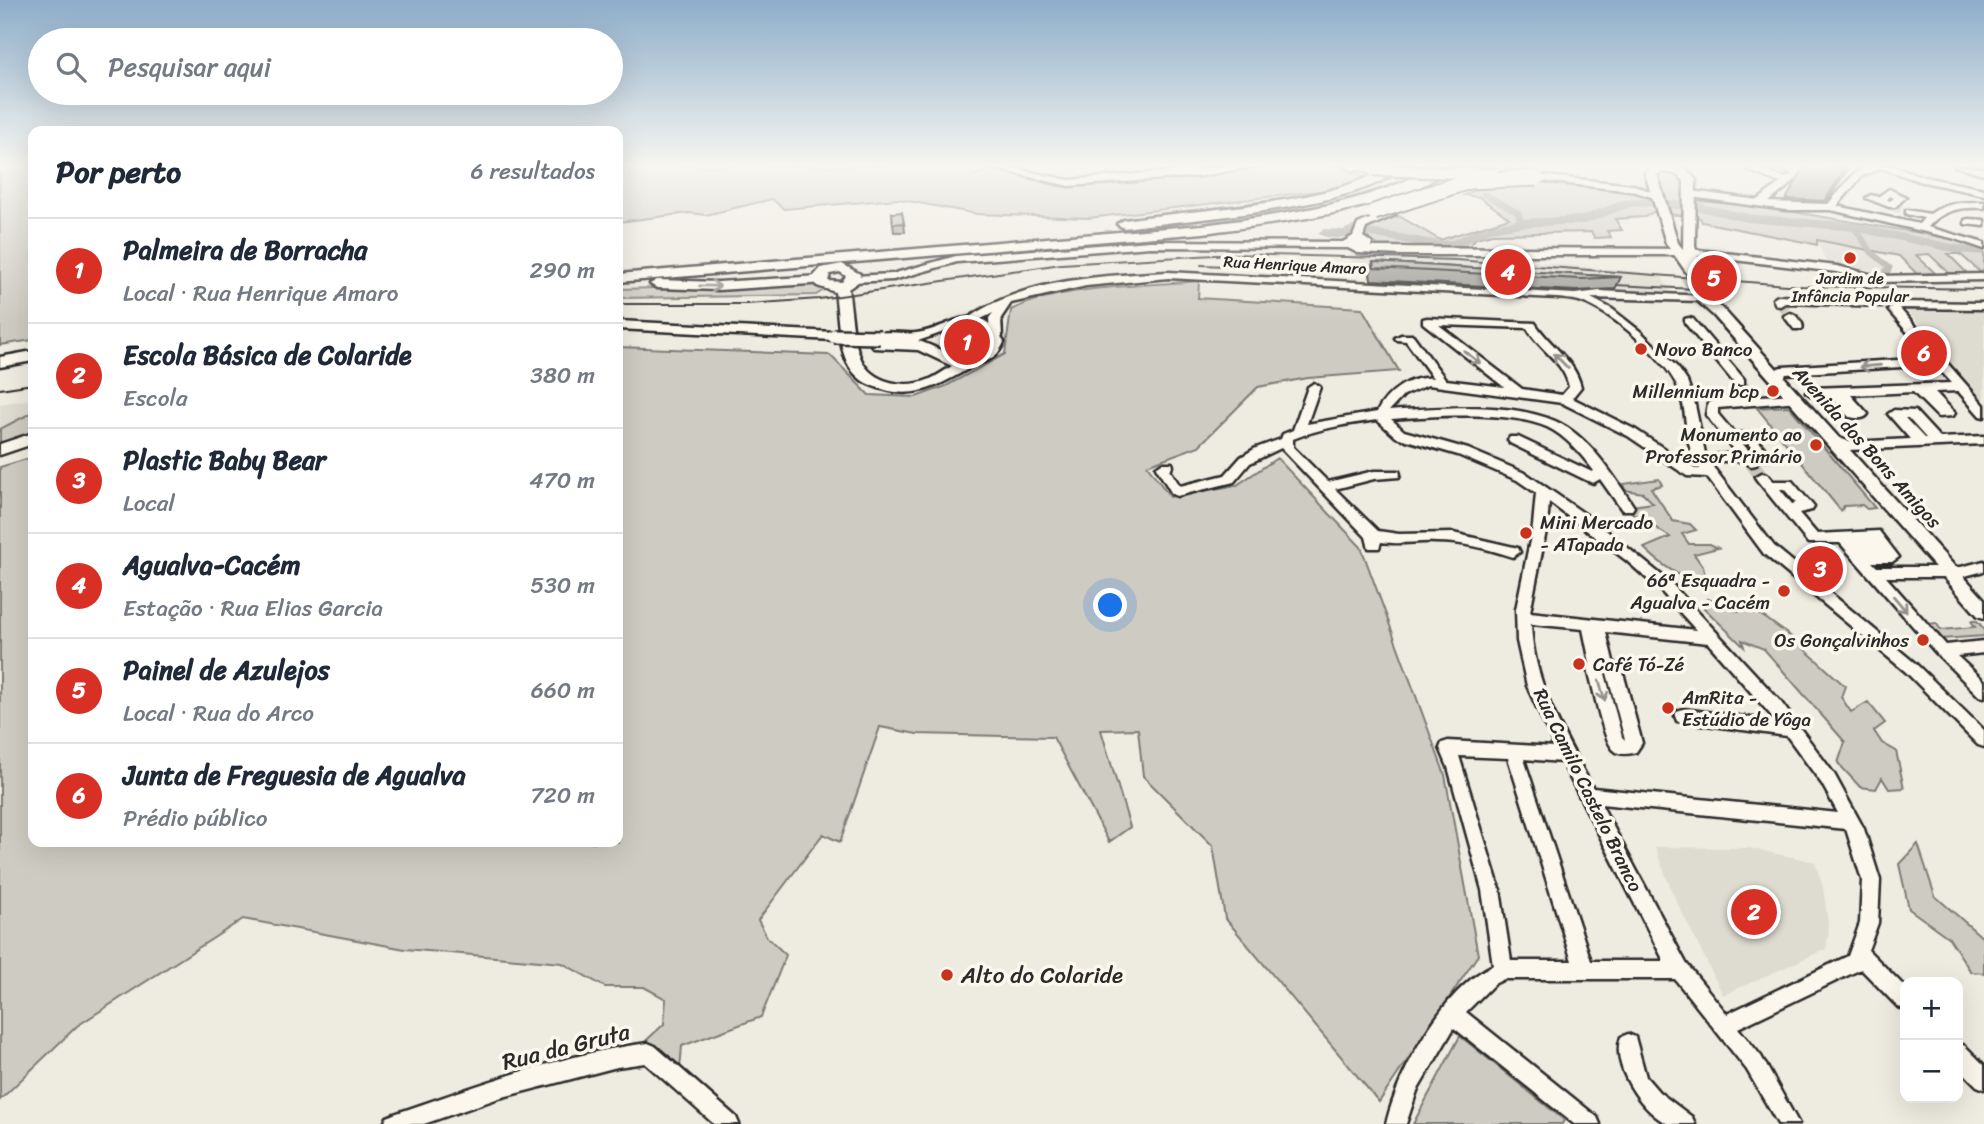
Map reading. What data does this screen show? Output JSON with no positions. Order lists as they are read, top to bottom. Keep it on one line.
{"streets":{"main road":["Avenida dos Bons Amigos"],"street":["Rua Henrique Amaro","Rua Camilo Castelo Branco","Rua da Gruta"]},"places":["Jardim de Infância Popular","Novo Banco","Millennium bcp","Monumento ao Professor Primário","Mini Mercado - ATapada","66ª Esquadra - Agualva - Cacém","Os Gonçalvinhos","Café Tó-Zé","AmRita - Estúdio de Yôga","Alto do Colaride"],"page":{"search":"Pesquisar aqui","heading":["Por perto","6 resultados"],"list":[{"mark":"1","name":"Palmeira de Borracha","note":"Local · Rua Henrique Amaro","value":"290 m"},{"mark":"2","name":"Escola Básica de Colaride","note":"Escola","value":"380 m"},{"mark":"3","name":"Plastic Baby Bear","note":"Local","value":"470 m"},{"mark":"4","name":"Agualva-Cacém","note":"Estação · Rua Elias Garcia","value":"530 m"},{"mark":"5","name":"Painel de Azulejos","note":"Local · Rua do Arco","value":"660 m"},{"mark":"6","name":"Junta de Freguesia de Agualva","note":"Prédio público","value":"720 m"}],"pins":["4","5","1","6","3","2"],"map_buttons":["+","−"]}}
